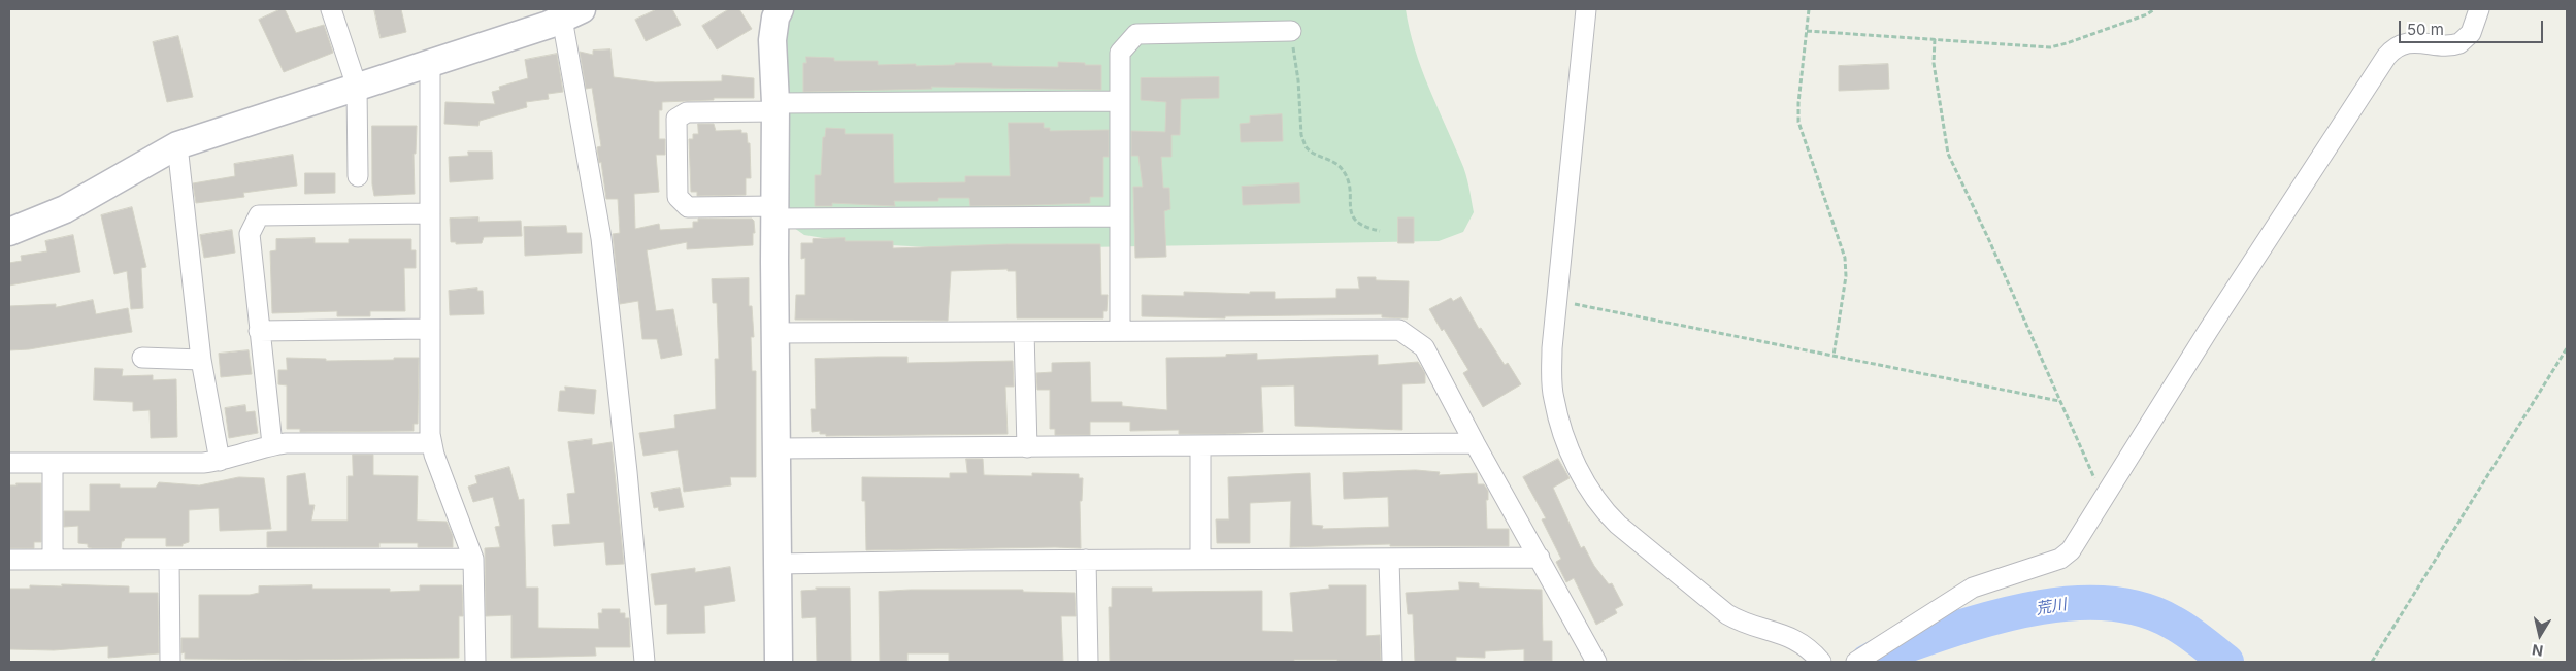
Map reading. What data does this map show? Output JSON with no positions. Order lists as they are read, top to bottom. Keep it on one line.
{"water":["荒川"],"scale_bar":"50 m","north":"bottom"}
